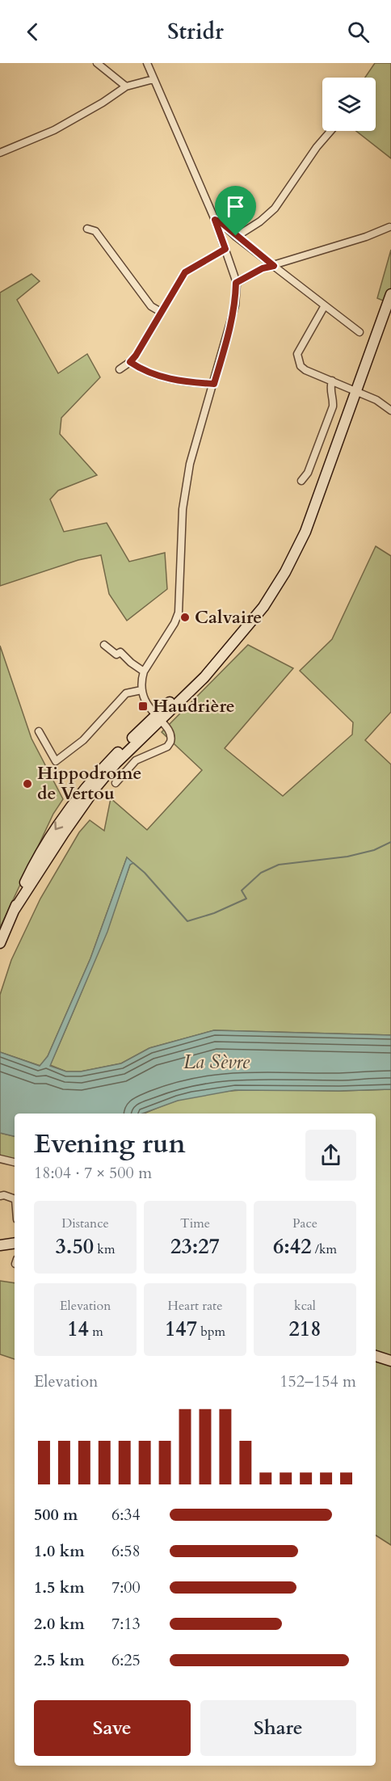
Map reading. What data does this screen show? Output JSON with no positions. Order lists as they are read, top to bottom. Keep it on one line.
{"water":["La Sèvre"],"places":{"other":["Calvaire","Hippodrome de Vertou"],"transit":["Haudrière"]},"page":{"header":"Stridr","heading":["Evening run","18:04 · 7 × 500 m"],"stats":[["Distance","3.50 km"],["Time","23:27"],["Pace","6:42 /km"],["Elevation","14 m"],["Heart rate","147 bpm"],["kcal","218"]],"chart":["Elevation","152–154 m"],"list":[{"name":"500 m","note":"6:34"},{"name":"1.0 km","note":"6:58"},{"name":"1.5 km","note":"7:00"},{"name":"2.0 km","note":"7:13"},{"name":"2.5 km","note":"6:25"}],"buttons":["Save","Share"]}}
